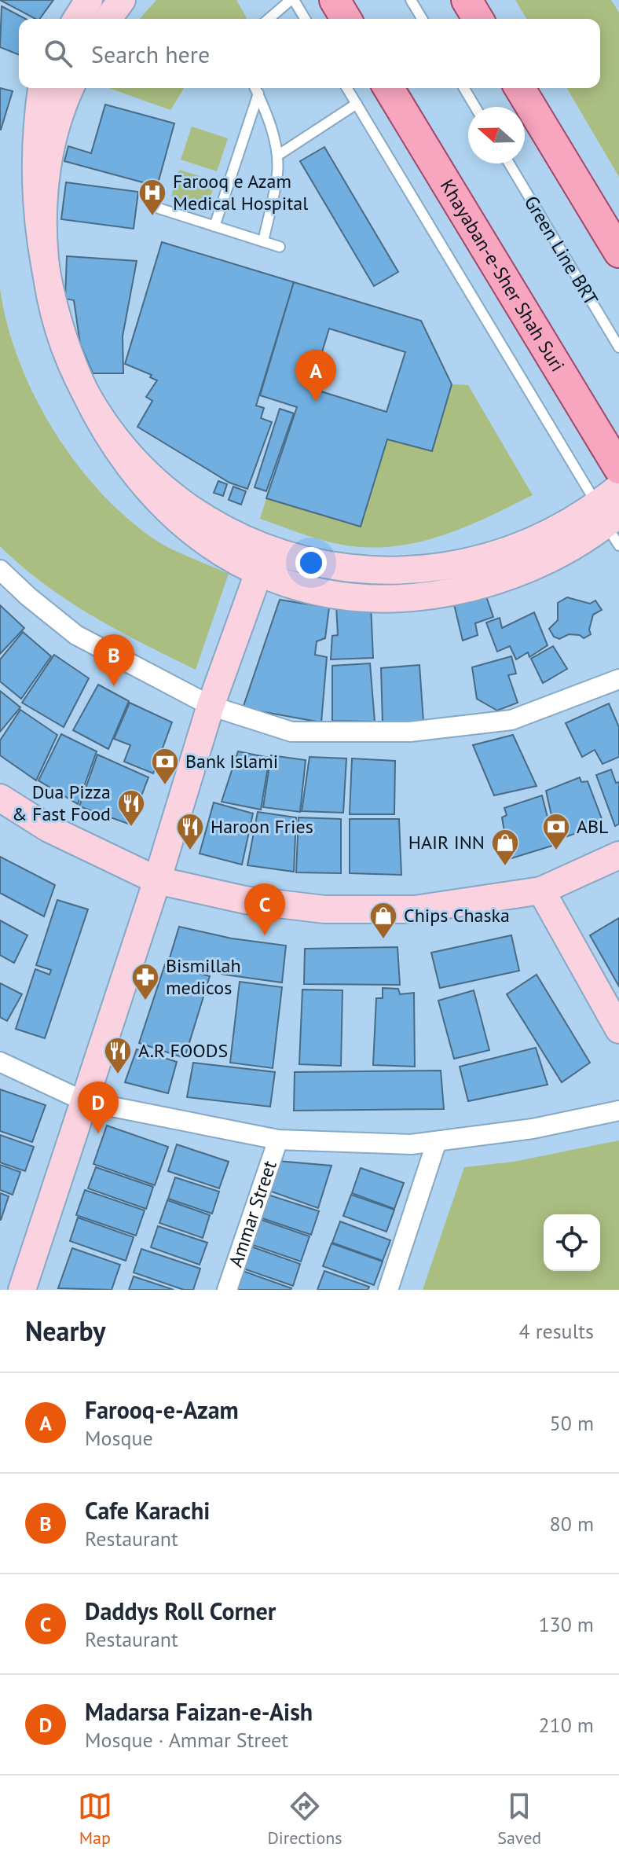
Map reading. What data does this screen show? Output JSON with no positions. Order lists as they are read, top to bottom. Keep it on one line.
{"streets":{"main road":["Khayaban-e-Sher Shah Suri"],"street":["Ammar Street"],"lane":["Green Line BRT"]},"places":{"hospital":["Farooq e Azam Medical Hospital"],"bank":["Bank Islami","ABL"],"restaurant":["Dua Pizza & Fast Food","Haroon Fries","A.R FOODS"],"shop":["HAIR INN","Chips Chaska"],"pharmacy":["Bismillah medicos"]},"north":"left","page":{"search":"Search here","pins":["A","B","C","D"],"heading":["Nearby","4 results"],"list":[{"mark":"A","name":"Farooq-e-Azam","note":"Mosque","value":"50 m"},{"mark":"B","name":"Cafe Karachi","note":"Restaurant","value":"80 m"},{"mark":"C","name":"Daddys Roll Corner","note":"Restaurant","value":"130 m"},{"mark":"D","name":"Madarsa Faizan-e-Aish","note":"Mosque · Ammar Street","value":"210 m"}],"nav":["Map","Directions","Saved"]}}
